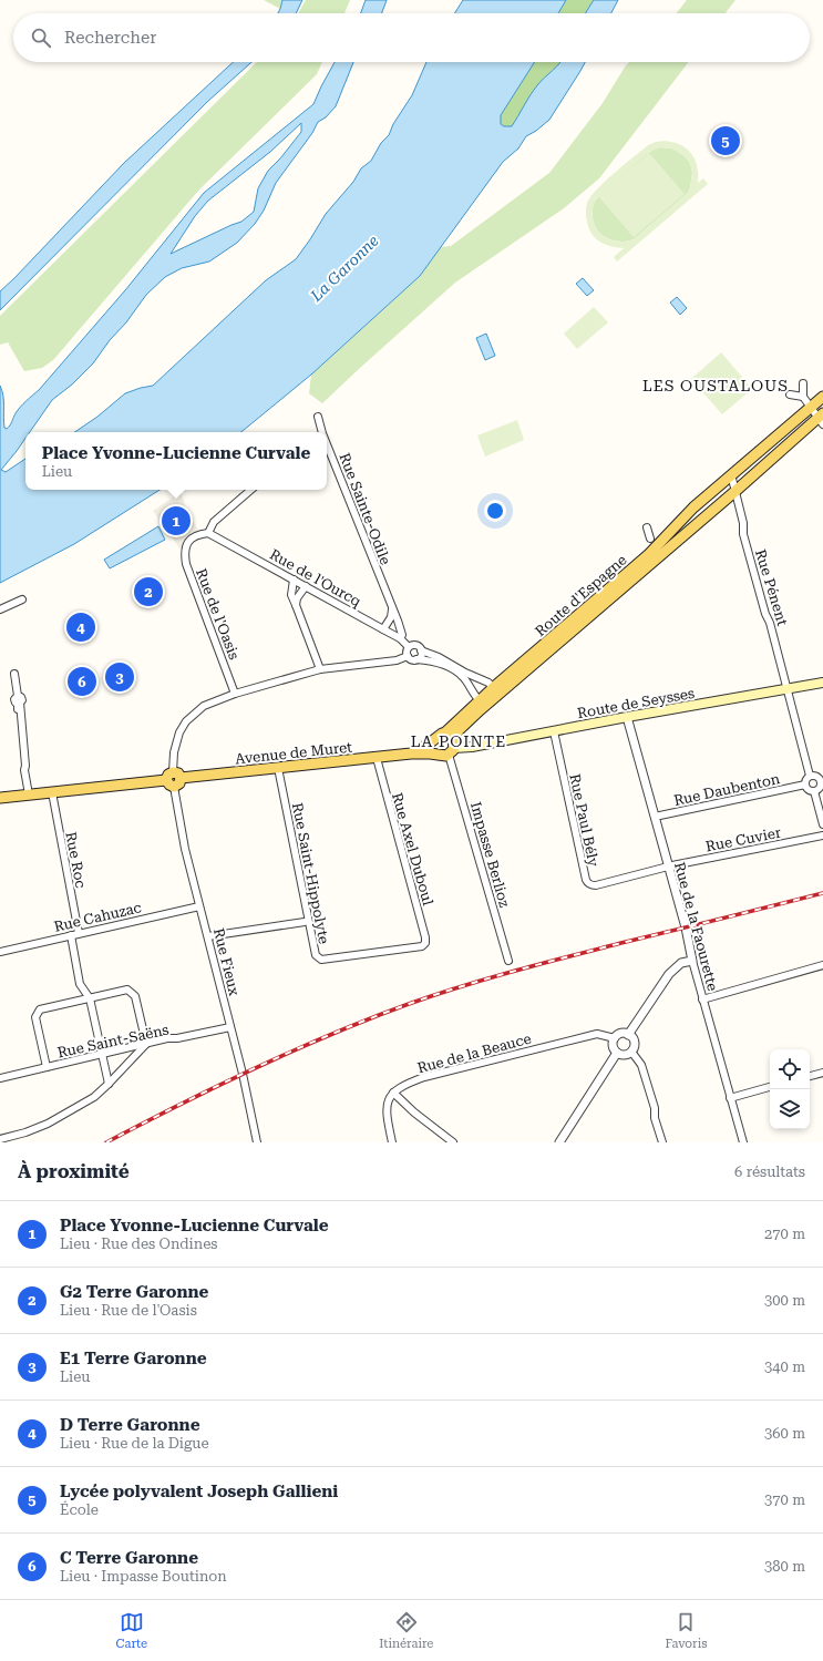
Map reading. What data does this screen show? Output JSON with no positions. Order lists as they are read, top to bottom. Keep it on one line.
{"streets":{"main road":["Route d'Espagne","Route de Seysses","Avenue de Muret"],"street":["Rue Sainte-Odile","Rue de l'Ourcq","Rue Pénent","Rue de l'Oasis","Rue Daubenton","Rue Paul Bély","Rue Cuvier","Rue Axel Duboul","Impasse Berlioz","Rue Roc","Rue Saint-Hippolyte","Rue Cahuzac","Rue de la Faourette","Rue Fieux","Rue Saint-Saëns","Rue de la Beauce"]},"crossings":[["Rue Sainte-Odile","Rue de l'Ourcq"],["Rue de l'Ourcq","Rue de l'Oasis"],["Rue de l'Ourcq","Rue Fieux"],["Rue Pénent","Route d'Espagne"],["Rue Pénent","Route de Seysses"],["Rue Pénent","Rue Daubenton"],["Route d'Espagne","Route de Seysses"],["Route d'Espagne","Avenue de Muret"],["Route d'Espagne","Impasse Berlioz"],["Rue de l'Oasis","Rue Fieux"],["Route de Seysses","Avenue de Muret"],["Route de Seysses","Rue Paul Bély"],["Route de Seysses","Impasse Berlioz"],["Route de Seysses","Rue de la Faourette"],["Avenue de Muret","Rue Axel Duboul"],["Avenue de Muret","Impasse Berlioz"],["Avenue de Muret","Rue Roc"],["Avenue de Muret","Rue Saint-Hippolyte"],["Avenue de Muret","Rue Fieux"],["Rue Daubenton","Rue de la Faourette"],["Rue Paul Bély","Rue Cuvier"],["Rue Paul Bély","Rue de la Faourette"],["Rue Cuvier","Rue de la Faourette"],["Rue Axel Duboul","Rue Saint-Hippolyte"],["Rue Roc","Rue Cahuzac"],["Rue Cahuzac","Rue Fieux"],["Rue Fieux","Rue Saint-Saëns"]],"districts":["LES OUSTALOUS","LA POINTE"],"water":["La Garonne"],"page":{"search":"Rechercher","pins":["5","1","2","4","3","6"],"popup":["Place Yvonne-Lucienne Curvale","Lieu"],"heading":["À proximité","6 résultats"],"list":[{"mark":"1","name":"Place Yvonne-Lucienne Curvale","note":"Lieu · Rue des Ondines","value":"270 m"},{"mark":"2","name":"G2 Terre Garonne","note":"Lieu · Rue de l'Oasis","value":"300 m"},{"mark":"3","name":"E1 Terre Garonne","note":"Lieu","value":"340 m"},{"mark":"4","name":"D Terre Garonne","note":"Lieu · Rue de la Digue","value":"360 m"},{"mark":"5","name":"Lycée polyvalent Joseph Gallieni","note":"École","value":"370 m"},{"mark":"6","name":"C Terre Garonne","note":"Lieu · Impasse Boutinon","value":"380 m"}],"nav":["Carte","Itinéraire","Favoris"]}}
